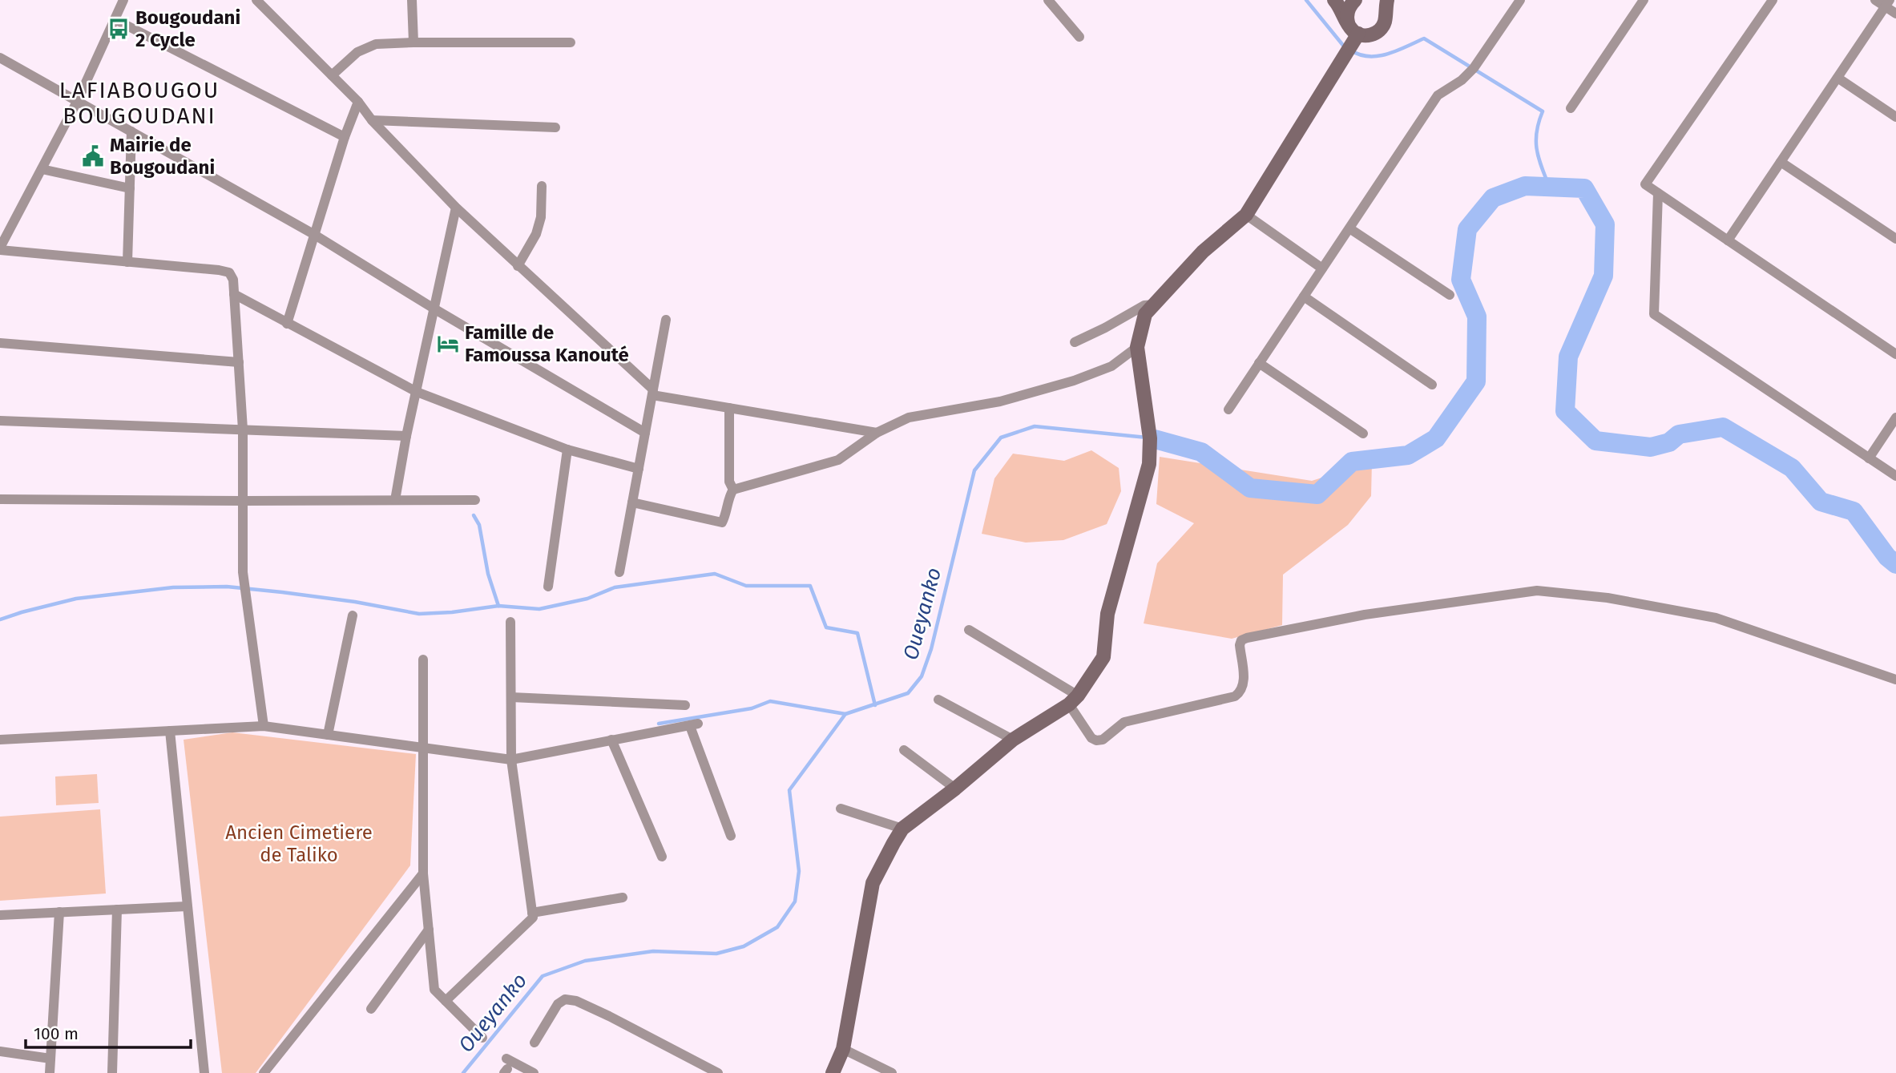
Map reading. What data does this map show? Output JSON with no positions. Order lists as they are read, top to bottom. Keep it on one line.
{"districts":["LAFIABOUGOU BOUGOUDANI"],"water":["Oueyanko"],"parks":["Ancien Cimetiere de Taliko"],"places":{"bus stop":["Bougoudani 2 Cycle"],"public building":["Mairie de Bougoudani"],"hotel":["Famille de Famoussa Kanouté"]},"scale_bar":"100 m"}
